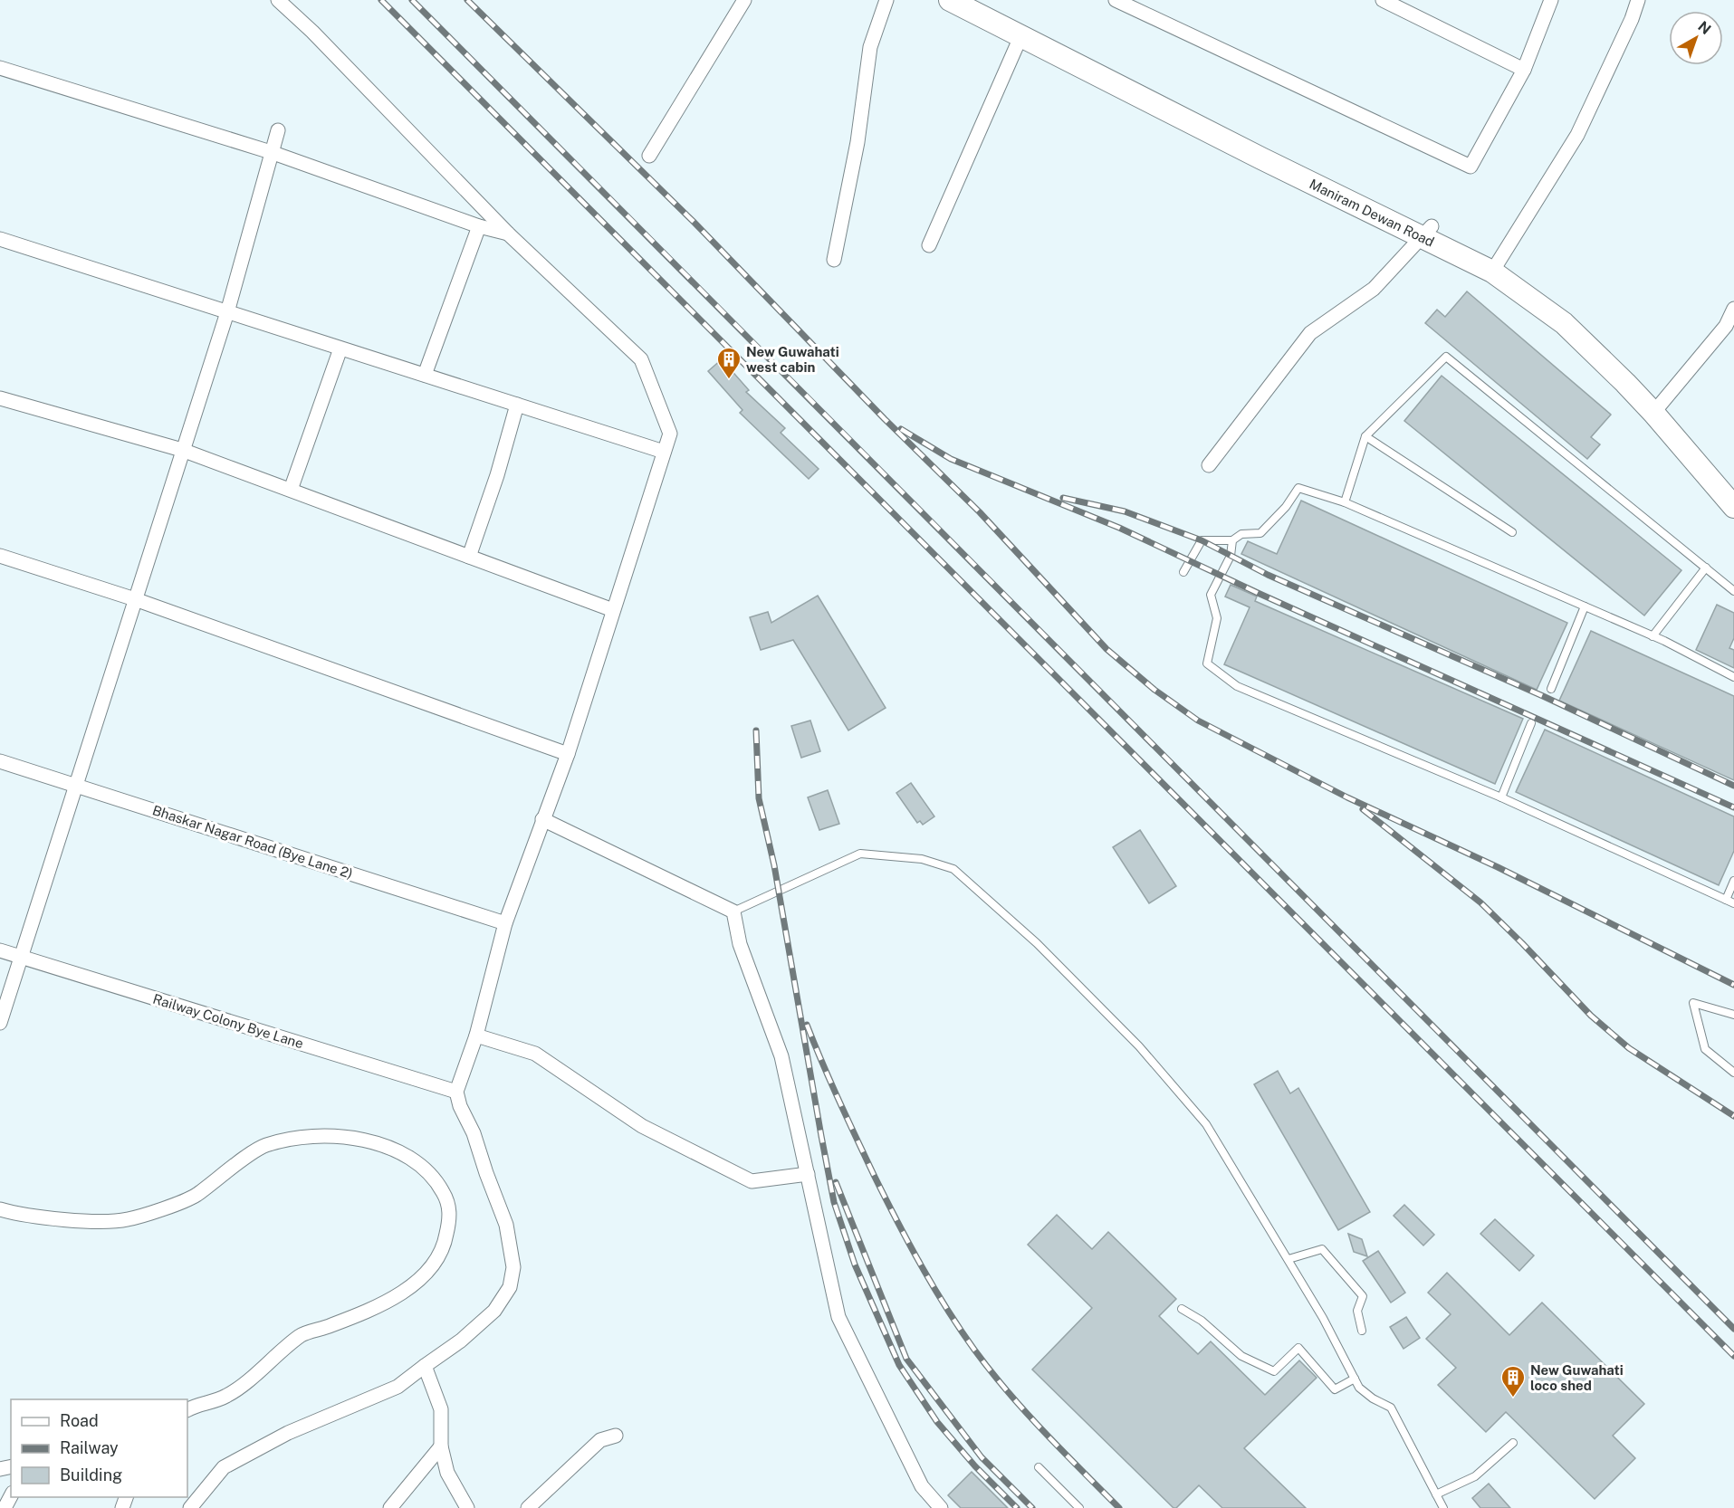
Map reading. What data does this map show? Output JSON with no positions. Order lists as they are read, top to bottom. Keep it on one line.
{"streets":{"main road":["Maniram Dewan Road"],"street":["Bhaskar Nagar Road (Bye Lane 2)","Railway Colony Bye Lane"]},"places":{"building":["New Guwahati west cabin","New Guwahati loco shed"]},"legend":["Road","Railway","Building"],"north":"top right"}
